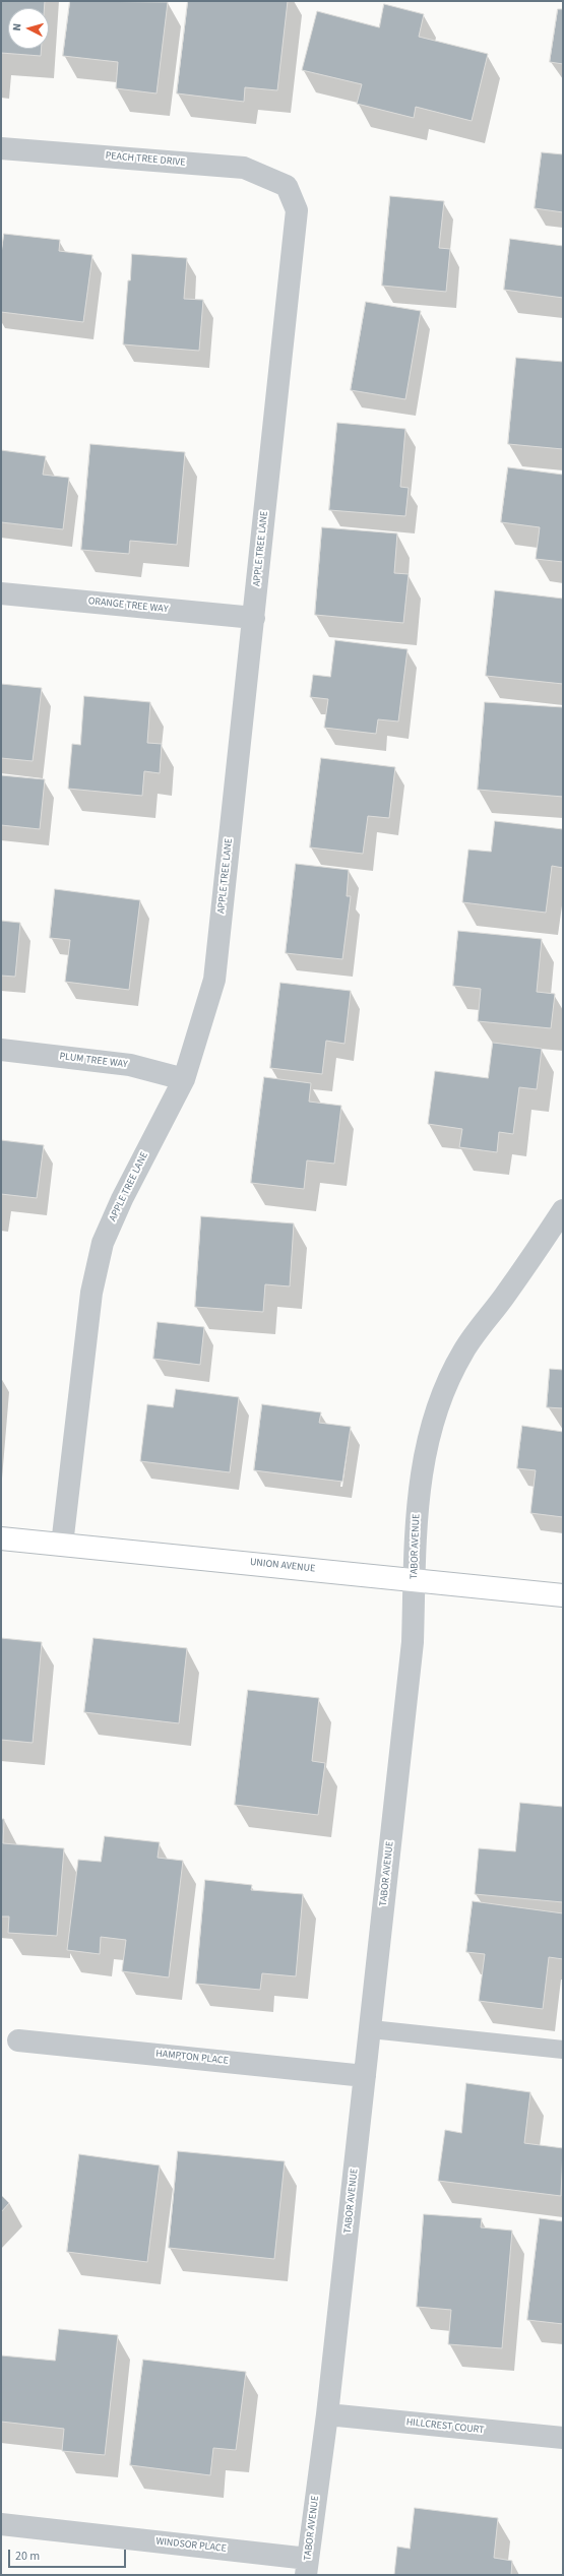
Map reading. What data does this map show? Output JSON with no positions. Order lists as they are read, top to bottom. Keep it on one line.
{"streets":{"street":["PEACH TREE DRIVE","APPLE TREE LANE","ORANGE TREE WAY","PLUM TREE WAY","TABOR AVENUE","UNION AVENUE","HAMPTON PLACE","HILLCREST COURT","WINDSOR PLACE"]},"crossings":[["PEACH TREE DRIVE","APPLE TREE LANE"],["APPLE TREE LANE","ORANGE TREE WAY"],["APPLE TREE LANE","PLUM TREE WAY"],["APPLE TREE LANE","UNION AVENUE"],["TABOR AVENUE","UNION AVENUE"],["TABOR AVENUE","HAMPTON PLACE"],["TABOR AVENUE","HILLCREST COURT"],["TABOR AVENUE","WINDSOR PLACE"]],"scale_bar":"20 m","north":"left"}
